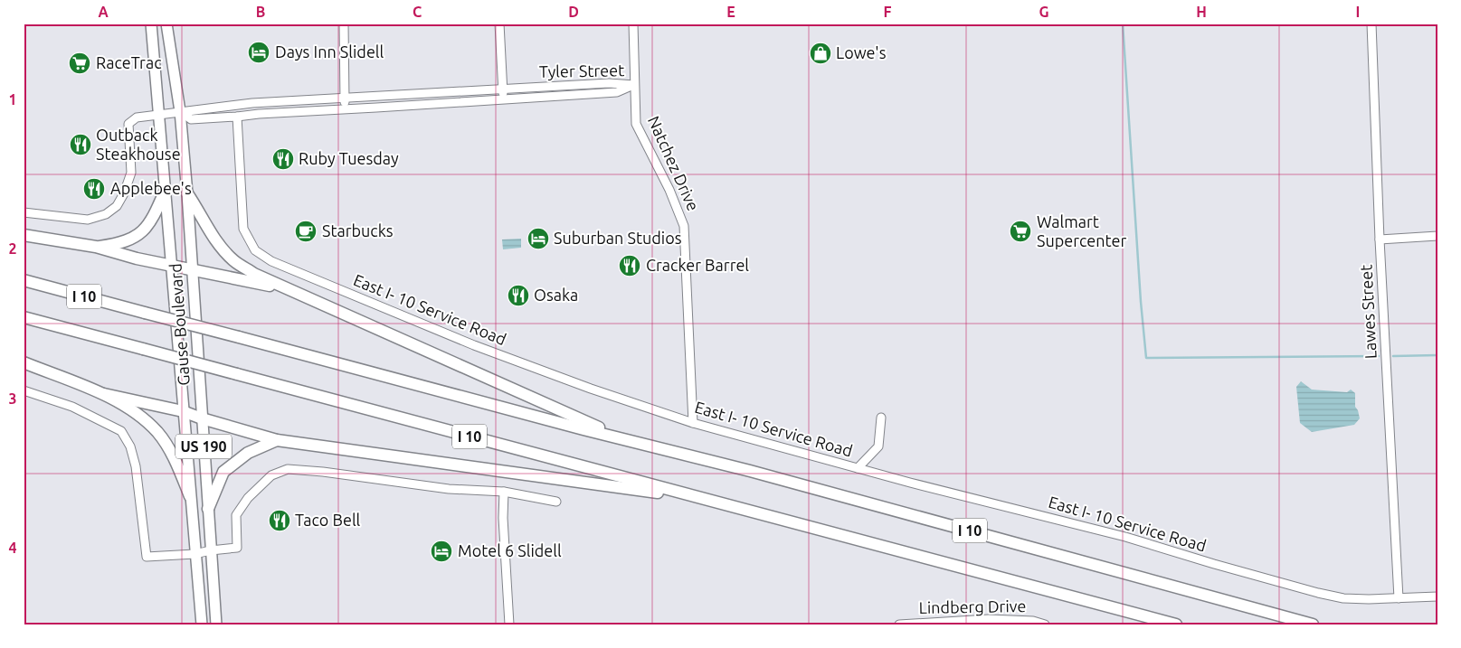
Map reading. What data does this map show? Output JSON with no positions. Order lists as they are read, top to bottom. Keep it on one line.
{"streets":{"highway":["I 10"],"main road":["Gause Boulevard","US 190"],"street":["Tyler Street","Natchez Drive","East I- 10 Service Road","Lawes Street","Lindberg Drive"]},"crossings":[["Tyler Street","Natchez Drive"],["Tyler Street","East I- 10 Service Road"],["Tyler Street","Gause Boulevard"],["Natchez Drive","East I- 10 Service Road"],["East I- 10 Service Road","Lawes Street"]],"places":{"hotel":["Days Inn Slidell","Suburban Studios","Motel 6 Slidell"],"shop":["Lowe's"],"supermarket":["RaceTrac","Walmart Supercenter"],"restaurant":["Outback Steakhouse","Ruby Tuesday","Applebee's","Cracker Barrel","Osaka","Taco Bell"],"cafe":["Starbucks"]},"grid":{"columns":["A","B","C","D","E","F","G","H","I"],"rows":["1","2","3","4"]}}
